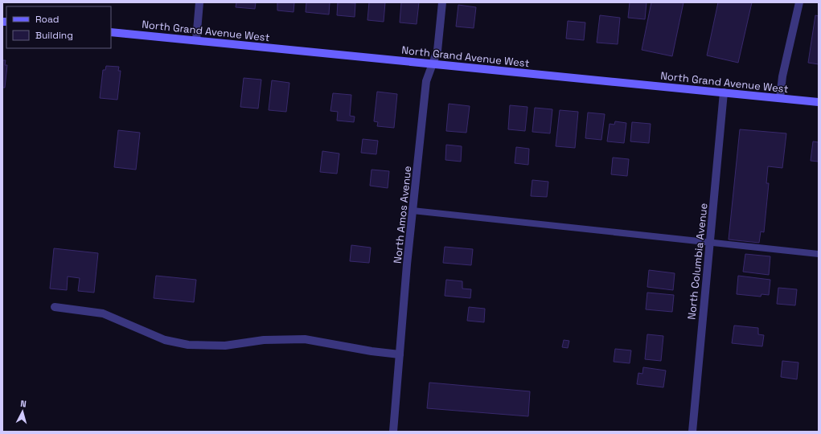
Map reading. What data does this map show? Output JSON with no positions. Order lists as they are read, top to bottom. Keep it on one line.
{"streets":{"main road":["North Grand Avenue West"],"street":["North Amos Avenue","North Columbia Avenue"]},"crossings":[["North Grand Avenue West","North Amos Avenue"],["North Grand Avenue West","North Columbia Avenue"]],"legend":["Road","Building"],"north":"top"}
